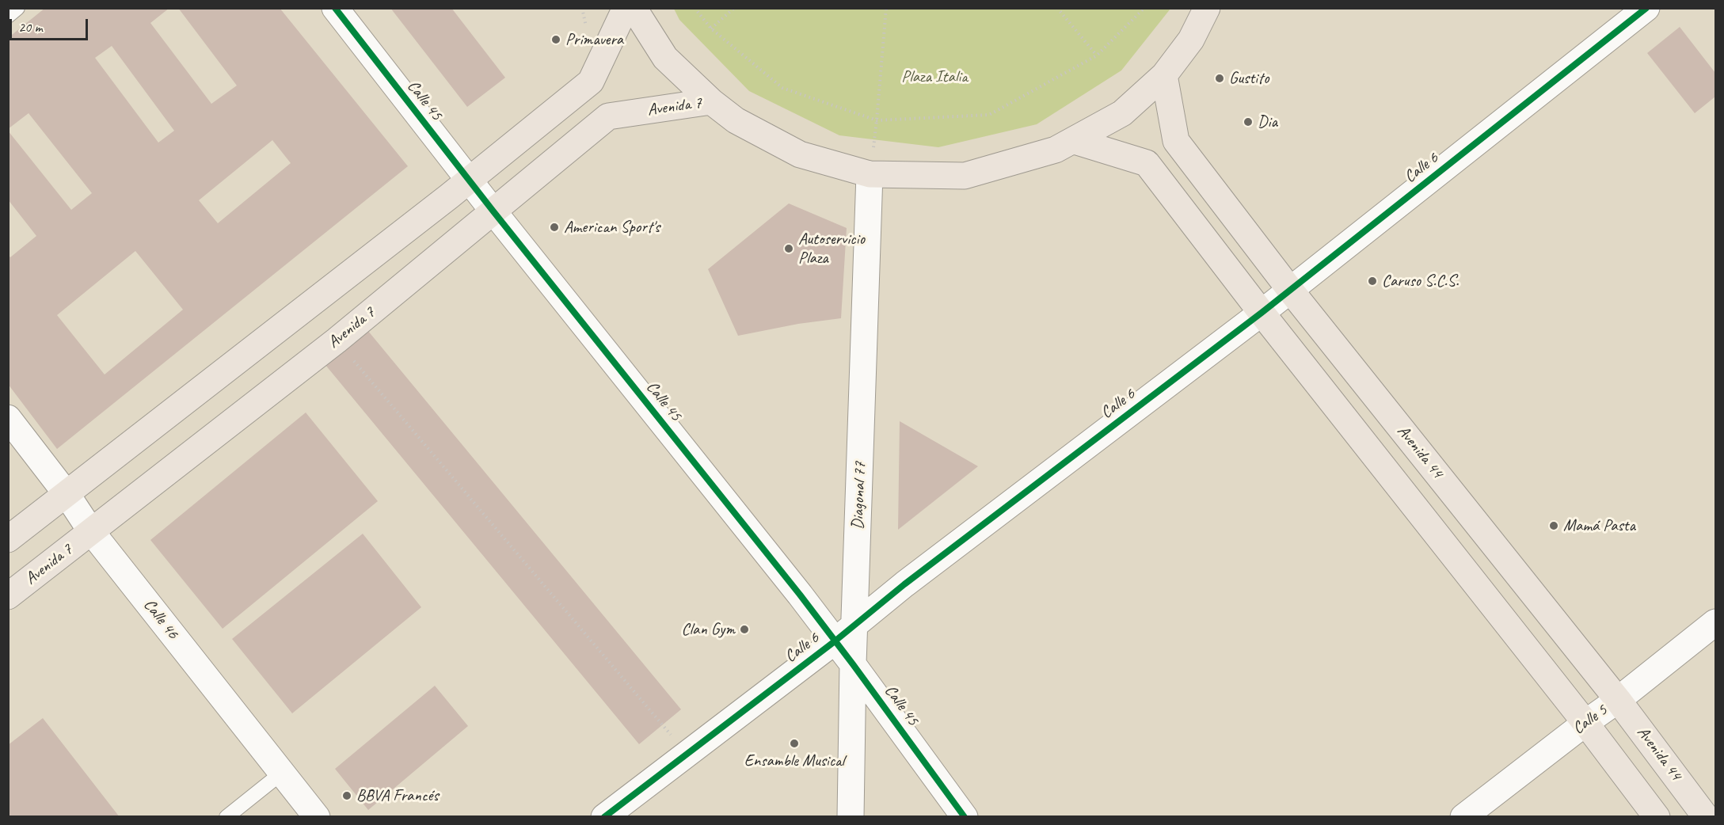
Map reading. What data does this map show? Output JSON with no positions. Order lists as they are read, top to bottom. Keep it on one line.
{"streets":{"main road":["Avenida 7","Avenida 44"],"street":["Calle 45","Calle 6","Diagonal 77","Calle 46","Calle 5"]},"crossings":[["Calle 45","Avenida 7"],["Calle 45","Calle 6"],["Calle 45","Diagonal 77"],["Avenida 7","Calle 46"],["Calle 6","Avenida 44"],["Calle 6","Diagonal 77"],["Avenida 44","Calle 5"]],"parks":["Plaza Italia"],"places":["Primavera","Gustito","Dia","American Sport's","Autoservicio Plaza","Caruso S.C.S.","Mamá Pasta","Clan Gym","Ensamble Musical","BBVA Francés"],"scale_bar":"20 m"}
